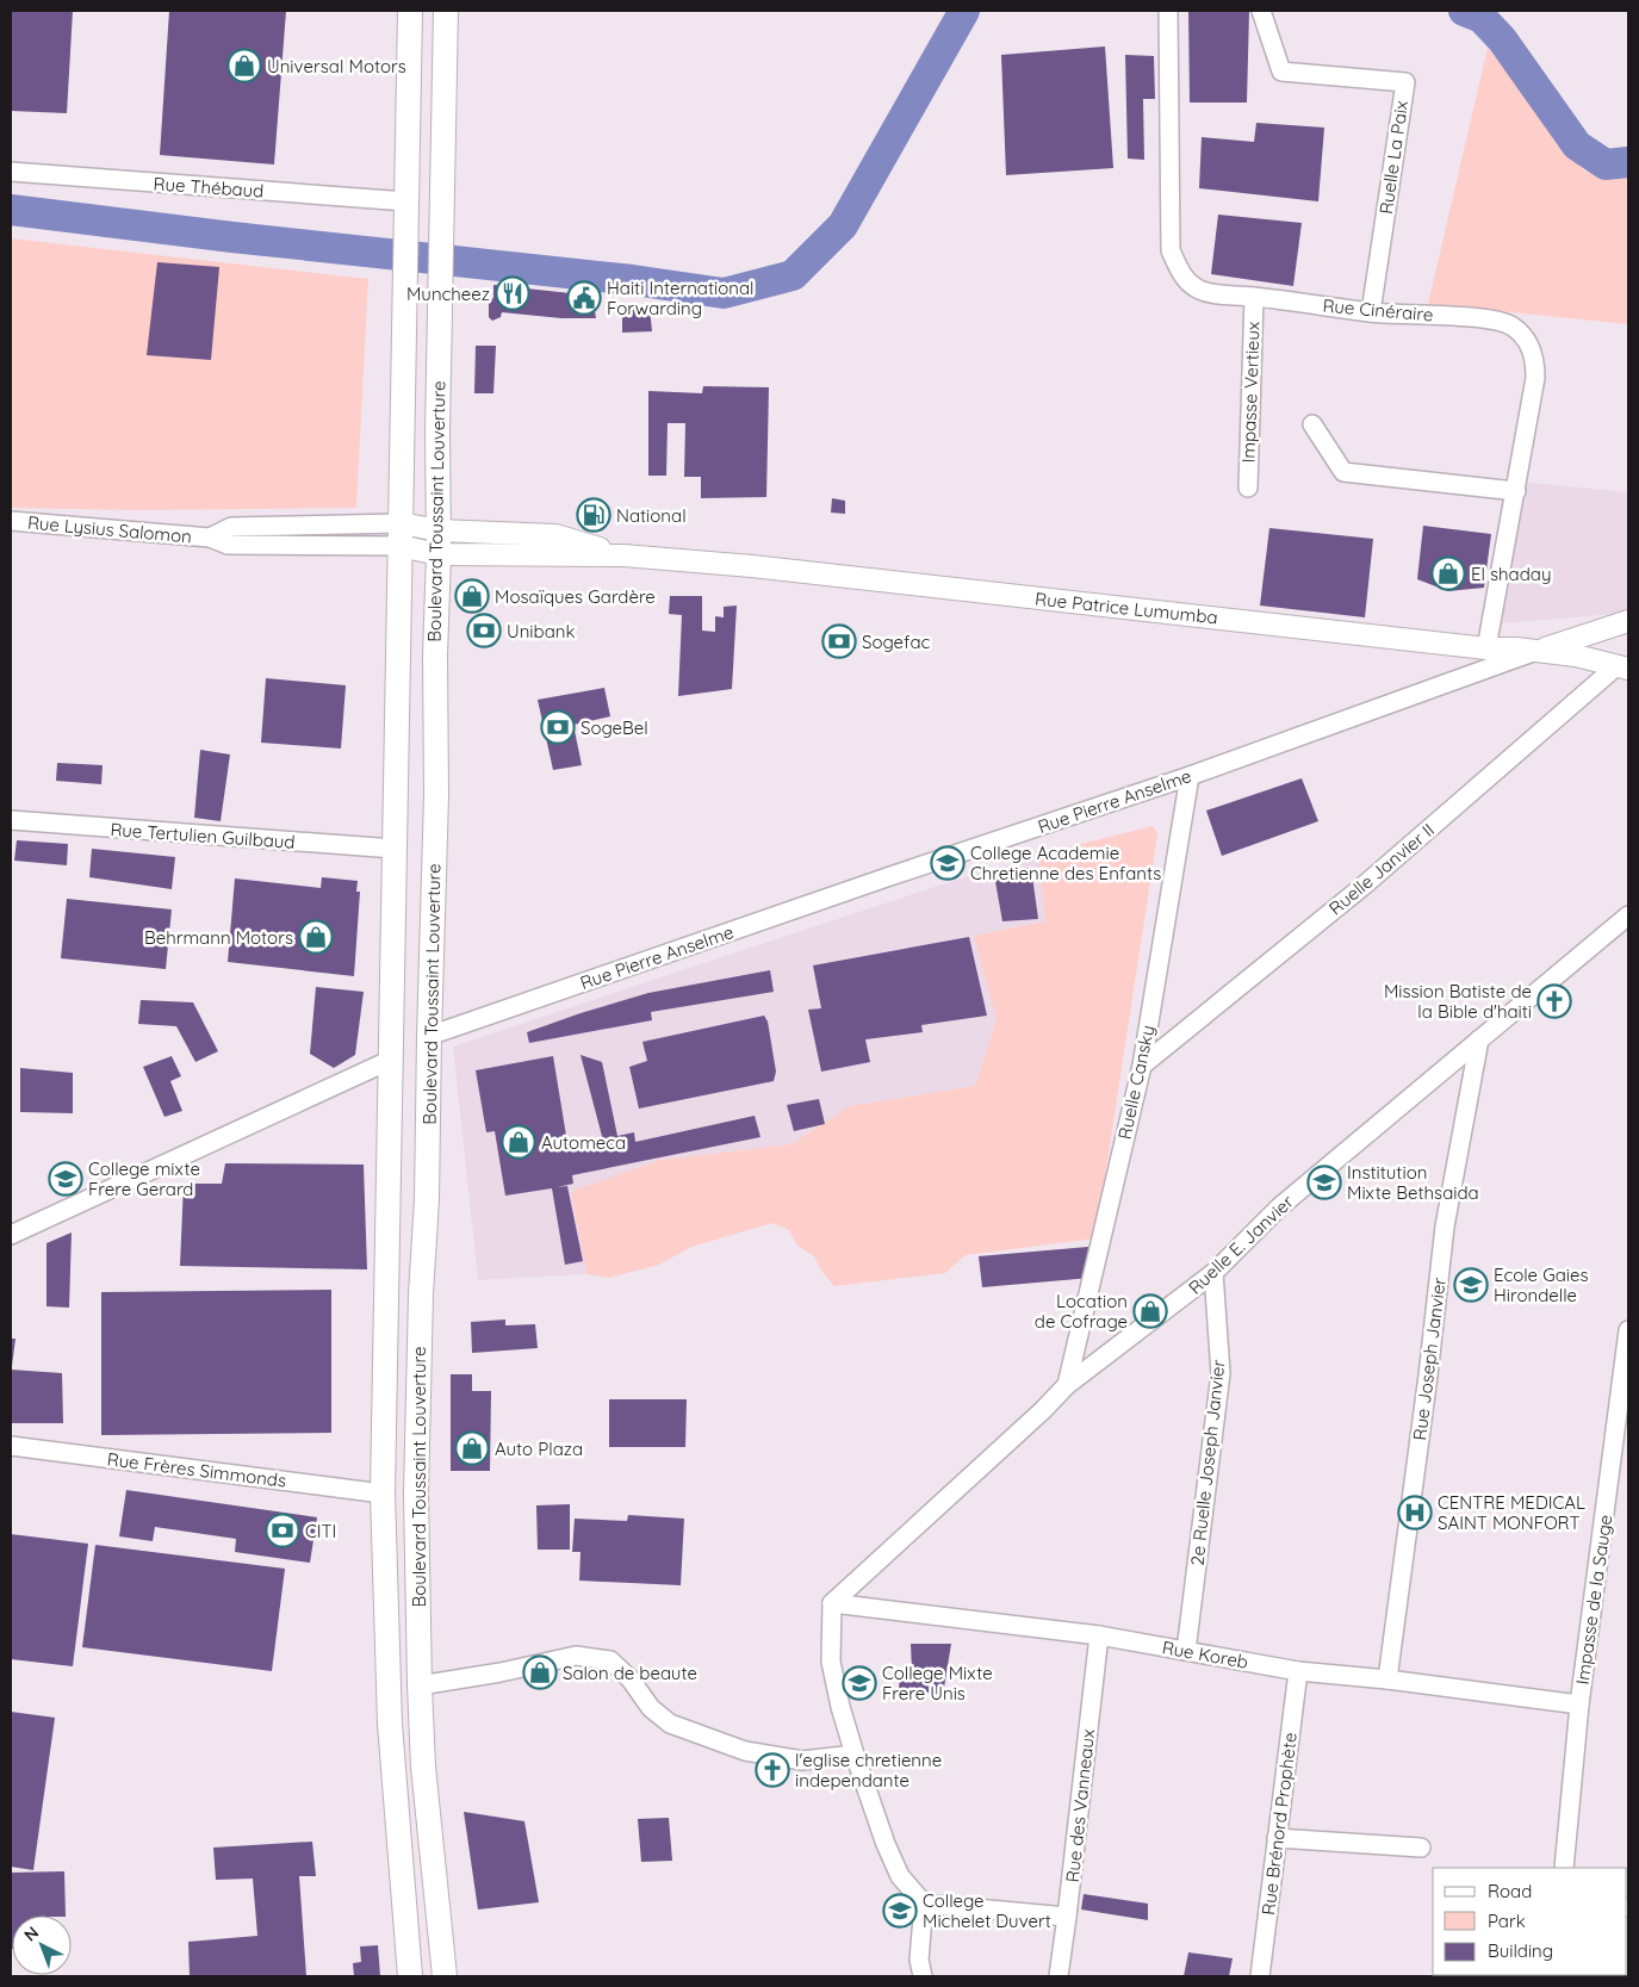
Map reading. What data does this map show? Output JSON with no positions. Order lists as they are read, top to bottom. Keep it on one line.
{"streets":{"main road":["Boulevard Toussaint Louverture"],"street":["Ruelle La Paix","Rue Thébaud","Rue Cinéraire","Impasse Vertieux","Rue Lysius Salomon","Rue Patrice Lumumba","Rue Pierre Anselme","Rue Tertulien Guilbaud","Ruelle Janvier II","Ruelle Cansky","Ruelle E. Janvier","Rue Joseph Janvier","2e Ruelle Joseph Janvier","Rue Frères Simmonds","Impasse de la Sauge","Rue Koreb","Rue des Vanneaux","Rue Brénord Prophète"]},"crossings":[["Ruelle La Paix","Rue Cinéraire"],["Rue Thébaud","Boulevard Toussaint Louverture"],["Rue Cinéraire","Impasse Vertieux"],["Rue Cinéraire","Rue Patrice Lumumba"],["Boulevard Toussaint Louverture","Rue Lysius Salomon"],["Boulevard Toussaint Louverture","Rue Patrice Lumumba"],["Boulevard Toussaint Louverture","Rue Pierre Anselme"],["Boulevard Toussaint Louverture","Rue Tertulien Guilbaud"],["Boulevard Toussaint Louverture","Rue Frères Simmonds"],["Rue Lysius Salomon","Rue Patrice Lumumba"],["Rue Patrice Lumumba","Rue Pierre Anselme"],["Rue Patrice Lumumba","Ruelle Janvier II"],["Rue Pierre Anselme","Ruelle Cansky"],["Ruelle Janvier II","Ruelle Cansky"],["Ruelle Cansky","Ruelle E. Janvier"],["Ruelle E. Janvier","Rue Joseph Janvier"],["Ruelle E. Janvier","2e Ruelle Joseph Janvier"],["Ruelle E. Janvier","Rue Koreb"],["Rue Joseph Janvier","Rue Koreb"],["2e Ruelle Joseph Janvier","Rue Koreb"],["Impasse de la Sauge","Rue Koreb"],["Rue Koreb","Rue des Vanneaux"],["Rue Koreb","Rue Brénord Prophète"]],"places":{"shop":["Universal Motors","El shaday","Mosaïques Gardère","Behrmann Motors","Automeca","Location de Cofrage","Auto Plaza","Salon de beaute"],"restaurant":["Muncheez"],"public building":["Haiti International Forwarding"],"fuel station":["National"],"bank":["Unibank","Sogefac","SogeBel","CITI"],"school or university":["College Academie Chretienne des Enfants","College mixte Frere Gerard","Institution Mixte Bethsaida","Ecole Gaies Hirondelle","College Mixte Frere Unis","College Michelet Duvert"],"church":["Mission Batiste de la Bible d'haiti","l'eglise chretienne independante"],"hospital":["CENTRE MEDICAL SAINT MONFORT"]},"legend":["Road","Park","Building"],"north":"top left"}
